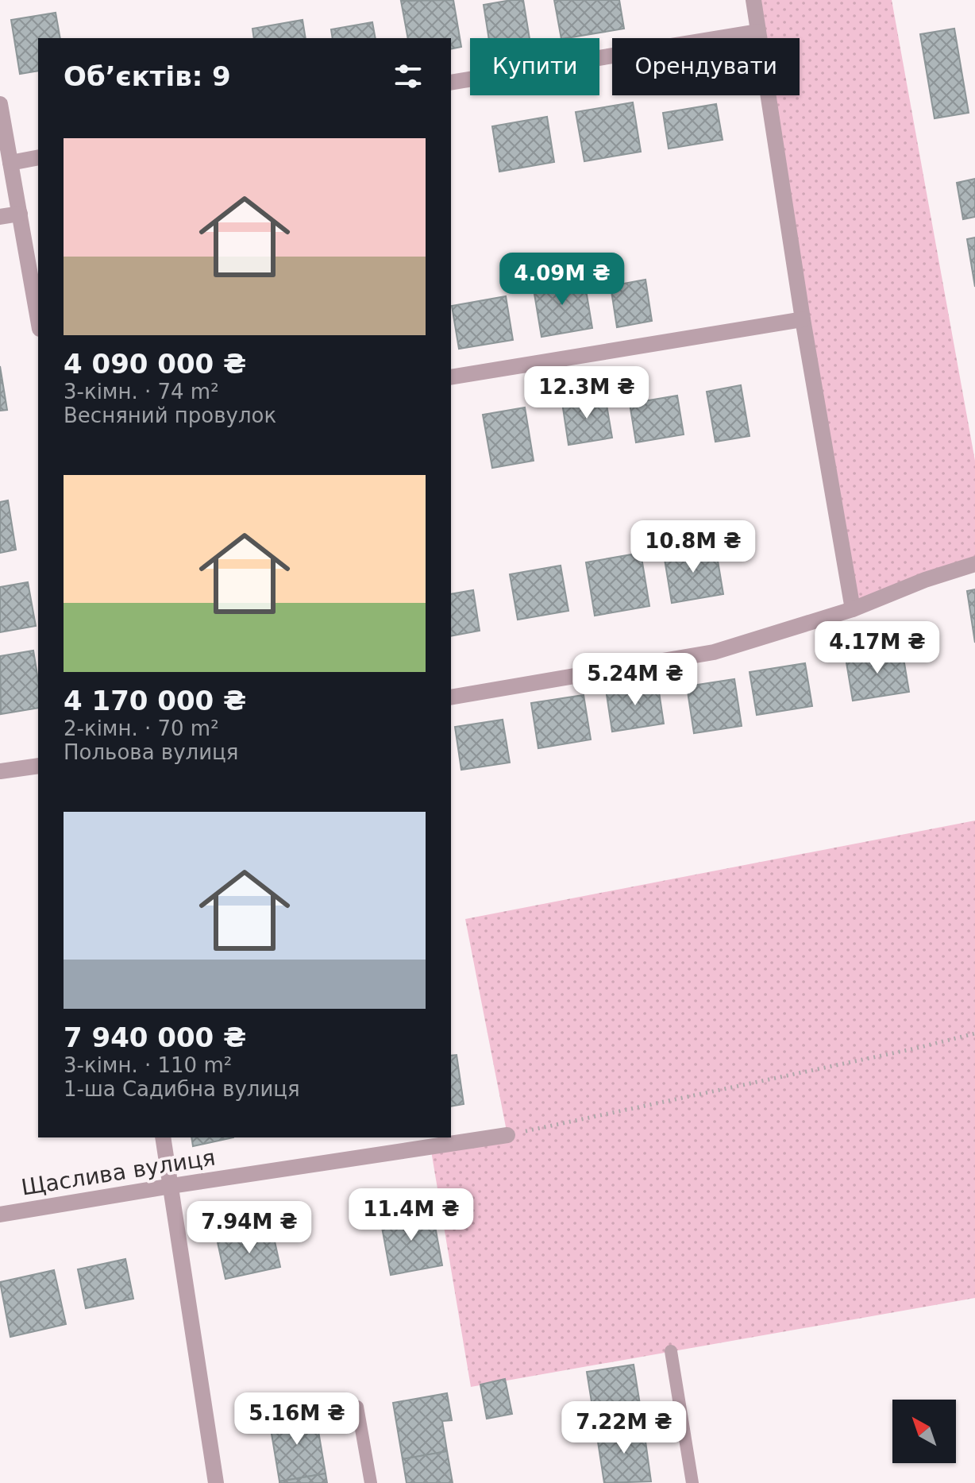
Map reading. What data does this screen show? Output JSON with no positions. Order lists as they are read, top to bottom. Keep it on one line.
{"streets":{"street":["Щаслива вулиця"]},"north":"top left","page":{"chip":["Купити","Орендувати"],"heading":"Об’єктів: 9","list":[{"name":"4 090 000 ₴","note":"3-кімн. · 74 m² · Весняний провулок"},{"name":"4 170 000 ₴","note":"2-кімн. · 70 m² · Польова вулиця"},{"name":"7 940 000 ₴","note":"3-кімн. · 110 m² · 1-ша Садибна вулиця"}],"price":["4.09M ₴","12.3M ₴","10.8M ₴","4.17M ₴","5.24M ₴","11.4M ₴","7.94M ₴","5.16M ₴","7.22M ₴"]}}
